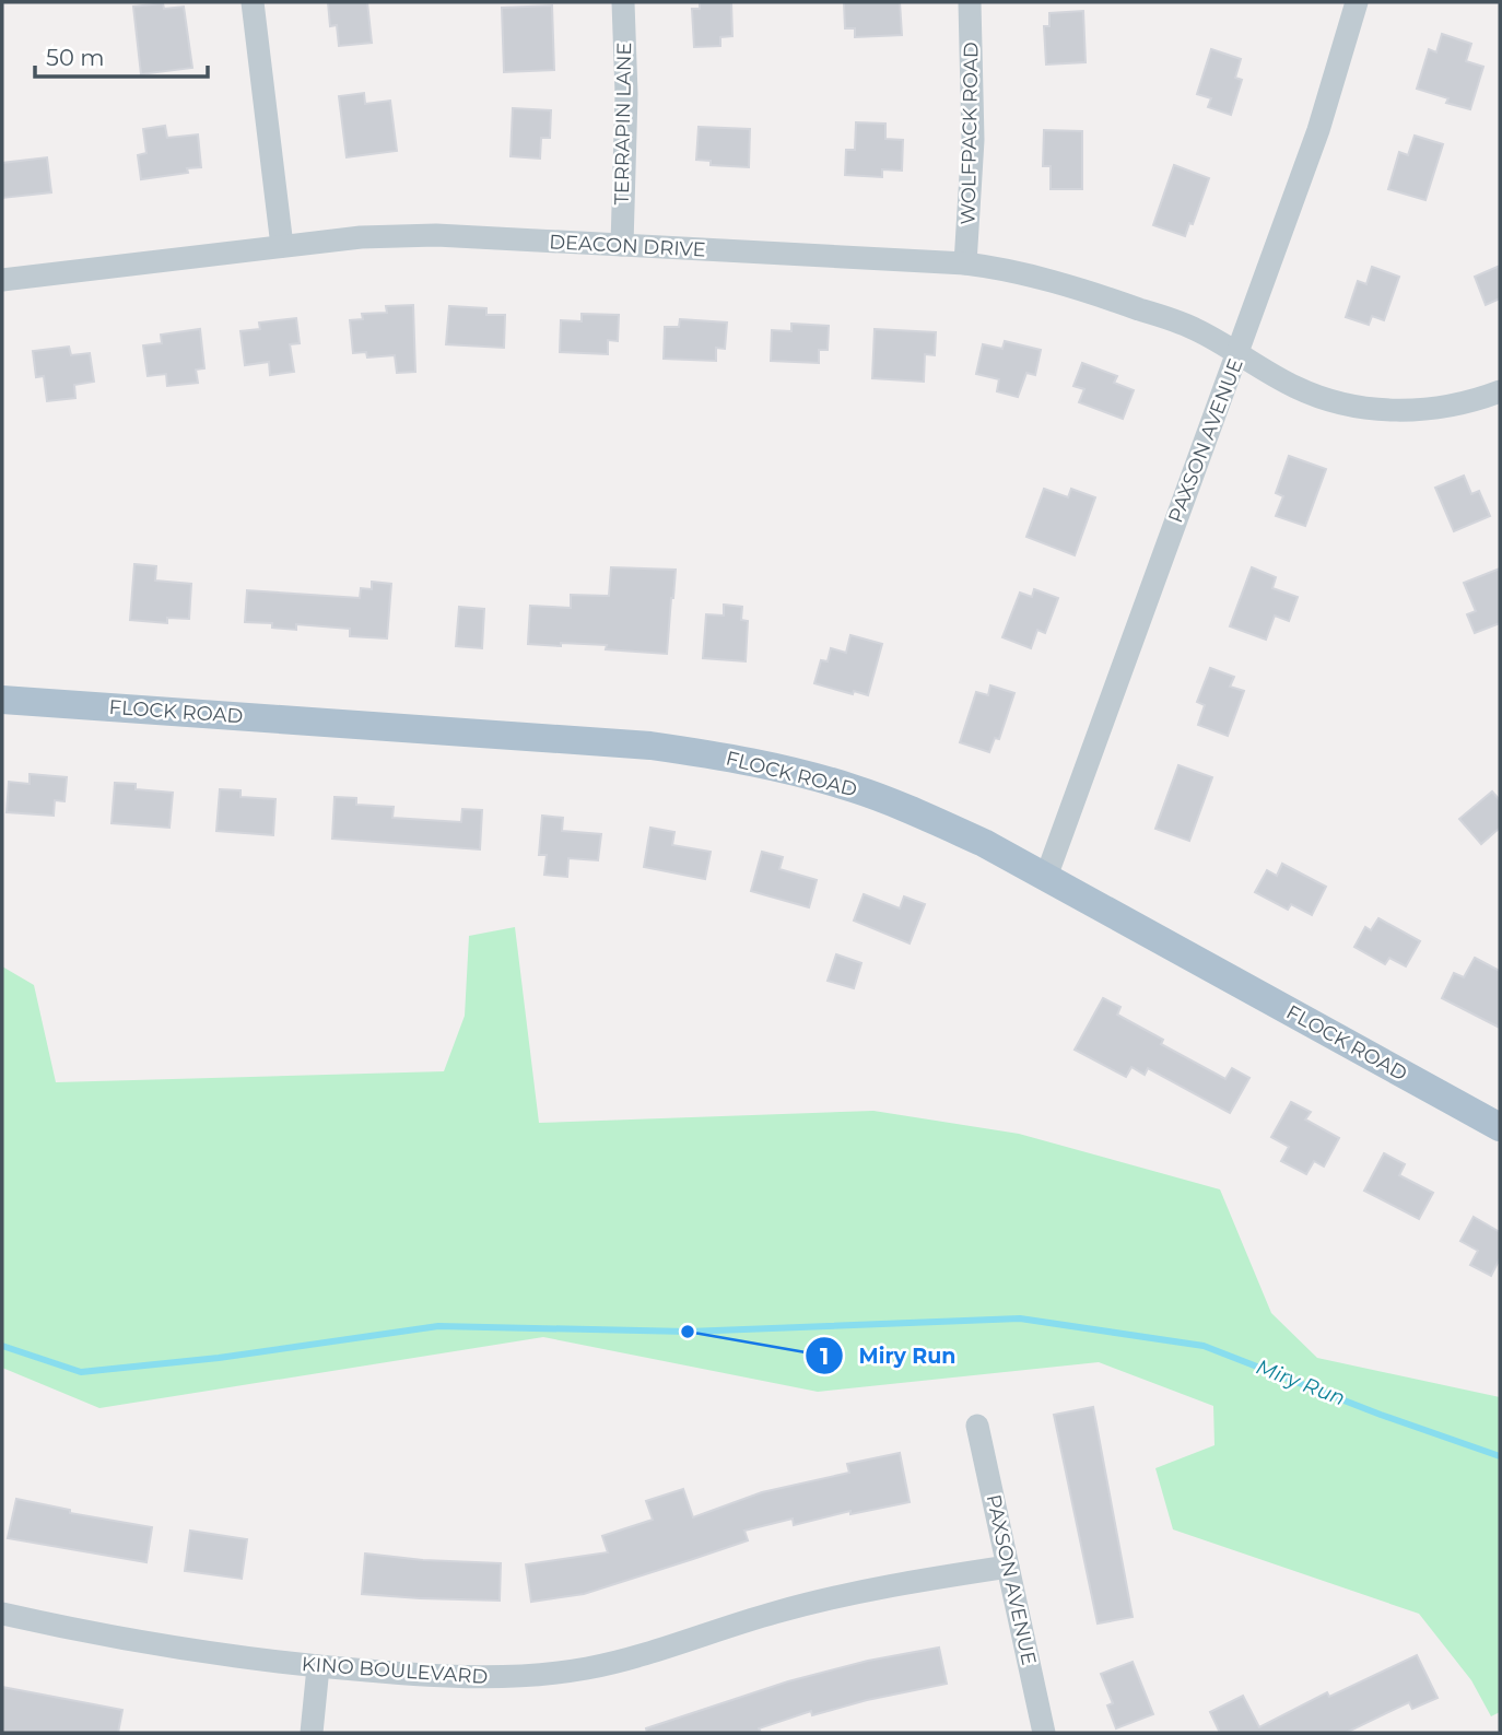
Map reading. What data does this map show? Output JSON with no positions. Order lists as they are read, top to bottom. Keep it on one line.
{"streets":{"main road":["FLOCK ROAD"],"street":["TERRAPIN LANE","WOLFPACK ROAD","DEACON DRIVE","PAXSON AVENUE","KINO BOULEVARD"]},"crossings":[["TERRAPIN LANE","DEACON DRIVE"],["WOLFPACK ROAD","DEACON DRIVE"],["DEACON DRIVE","PAXSON AVENUE"],["PAXSON AVENUE","FLOCK ROAD"],["PAXSON AVENUE","KINO BOULEVARD"]],"water":["Miry Run"],"places":["Miry Run"],"scale_bar":"50 m"}
